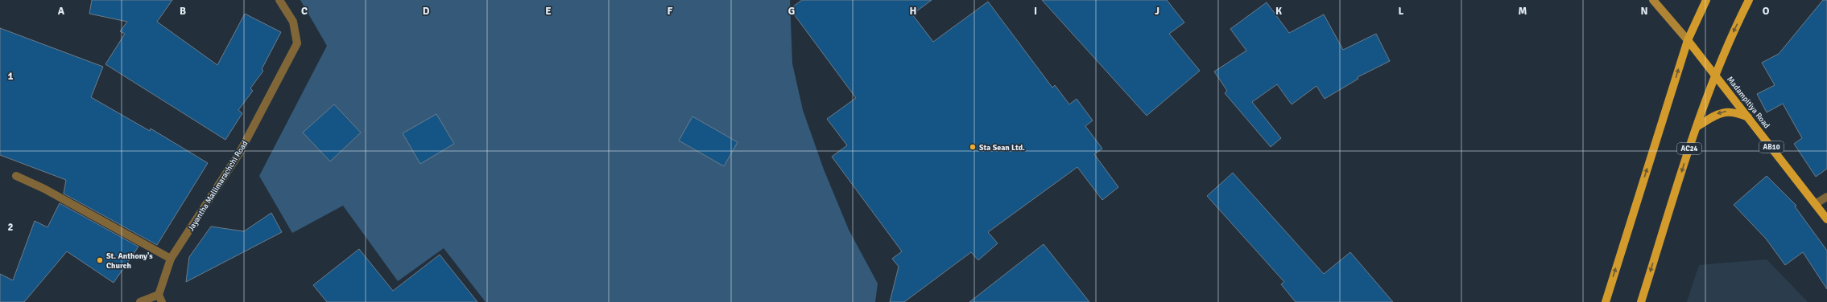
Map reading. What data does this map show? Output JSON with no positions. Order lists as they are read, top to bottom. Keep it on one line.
{"streets":{"main road":["Madampitiya Road","AB10","AC24"],"street":["Jayantha Mallimarachchi Road"]},"crossings":[["Madampitiya Road","AC24"]],"places":["Sta Sean Ltd.","St. Anthony's Church"],"grid":{"columns":["A","B","C","D","E","F","G","H","I","J","K","L","M","N","O"],"rows":["1","2"]}}
